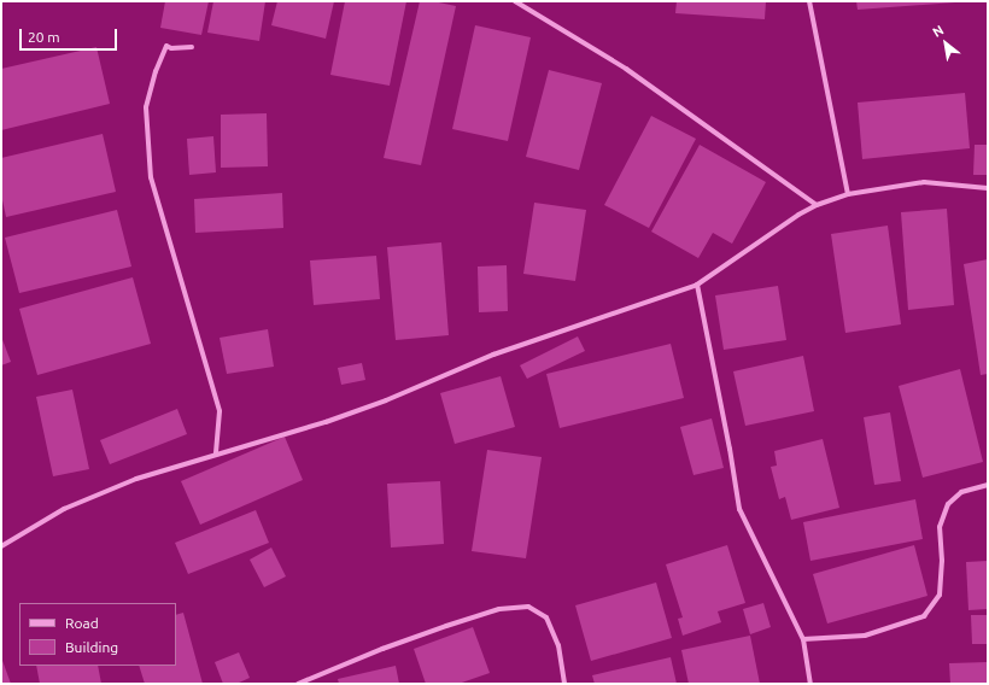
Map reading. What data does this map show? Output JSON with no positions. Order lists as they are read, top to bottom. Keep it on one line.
{"legend":["Road","Building"],"scale_bar":"20 m","north":"top left"}
